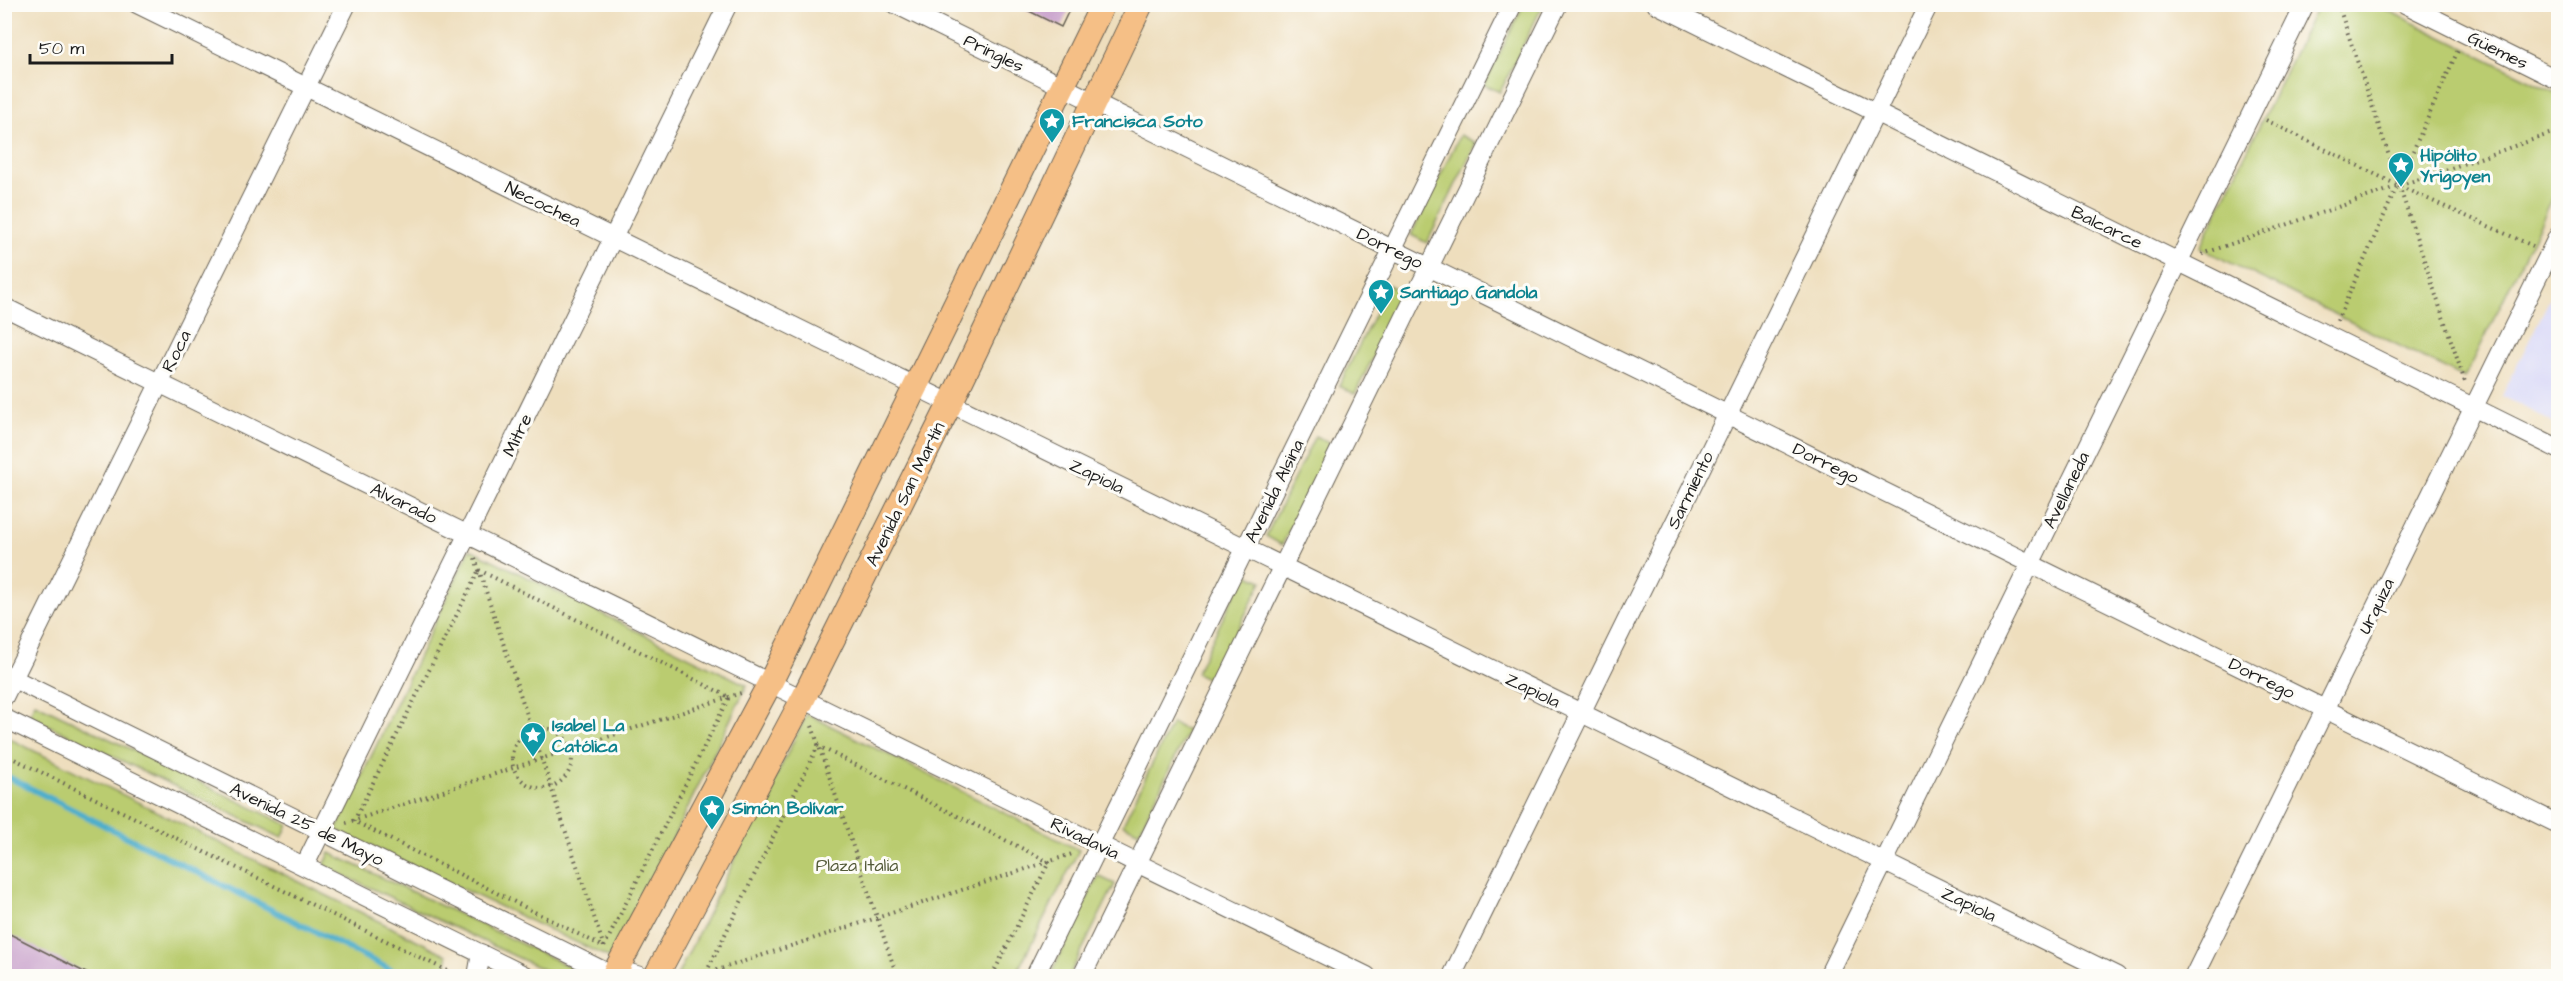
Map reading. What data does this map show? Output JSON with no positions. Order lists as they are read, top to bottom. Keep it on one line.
{"streets":{"main road":["Avenida San Martín"],"street":["Güemes","Pringles","Necochea","Balcarce","Dorrego","Roca","Mitre","Zapiola","Sarmiento","Avellaneda","Avenida Alsina","Alvarado","Urquiza","Avenida 25 de Mayo","Rivadavia"]},"crossings":[["Pringles","Dorrego"],["Pringles","Avenida San Martín"],["Necochea","Roca"],["Necochea","Mitre"],["Necochea","Zapiola"],["Necochea","Avenida San Martín"],["Balcarce","Sarmiento"],["Balcarce","Avellaneda"],["Balcarce","Urquiza"],["Dorrego","Sarmiento"],["Dorrego","Avellaneda"],["Dorrego","Avenida Alsina"],["Dorrego","Avenida San Martín"],["Dorrego","Urquiza"],["Roca","Alvarado"],["Roca","Avenida 25 de Mayo"],["Mitre","Alvarado"],["Mitre","Avenida 25 de Mayo"],["Zapiola","Sarmiento"],["Zapiola","Avellaneda"],["Zapiola","Avenida Alsina"],["Zapiola","Avenida San Martín"],["Avenida Alsina","Rivadavia"],["Avenida San Martín","Alvarado"],["Avenida San Martín","Avenida 25 de Mayo"],["Avenida San Martín","Rivadavia"],["Alvarado","Rivadavia"]],"parks":["Plaza Italia"],"places":{"place":["Francisca Soto","Hipólito Yrigoyen","Santiago Gandola","Isabel La Católica","Simón Bolívar"]},"scale_bar":"50 m"}
